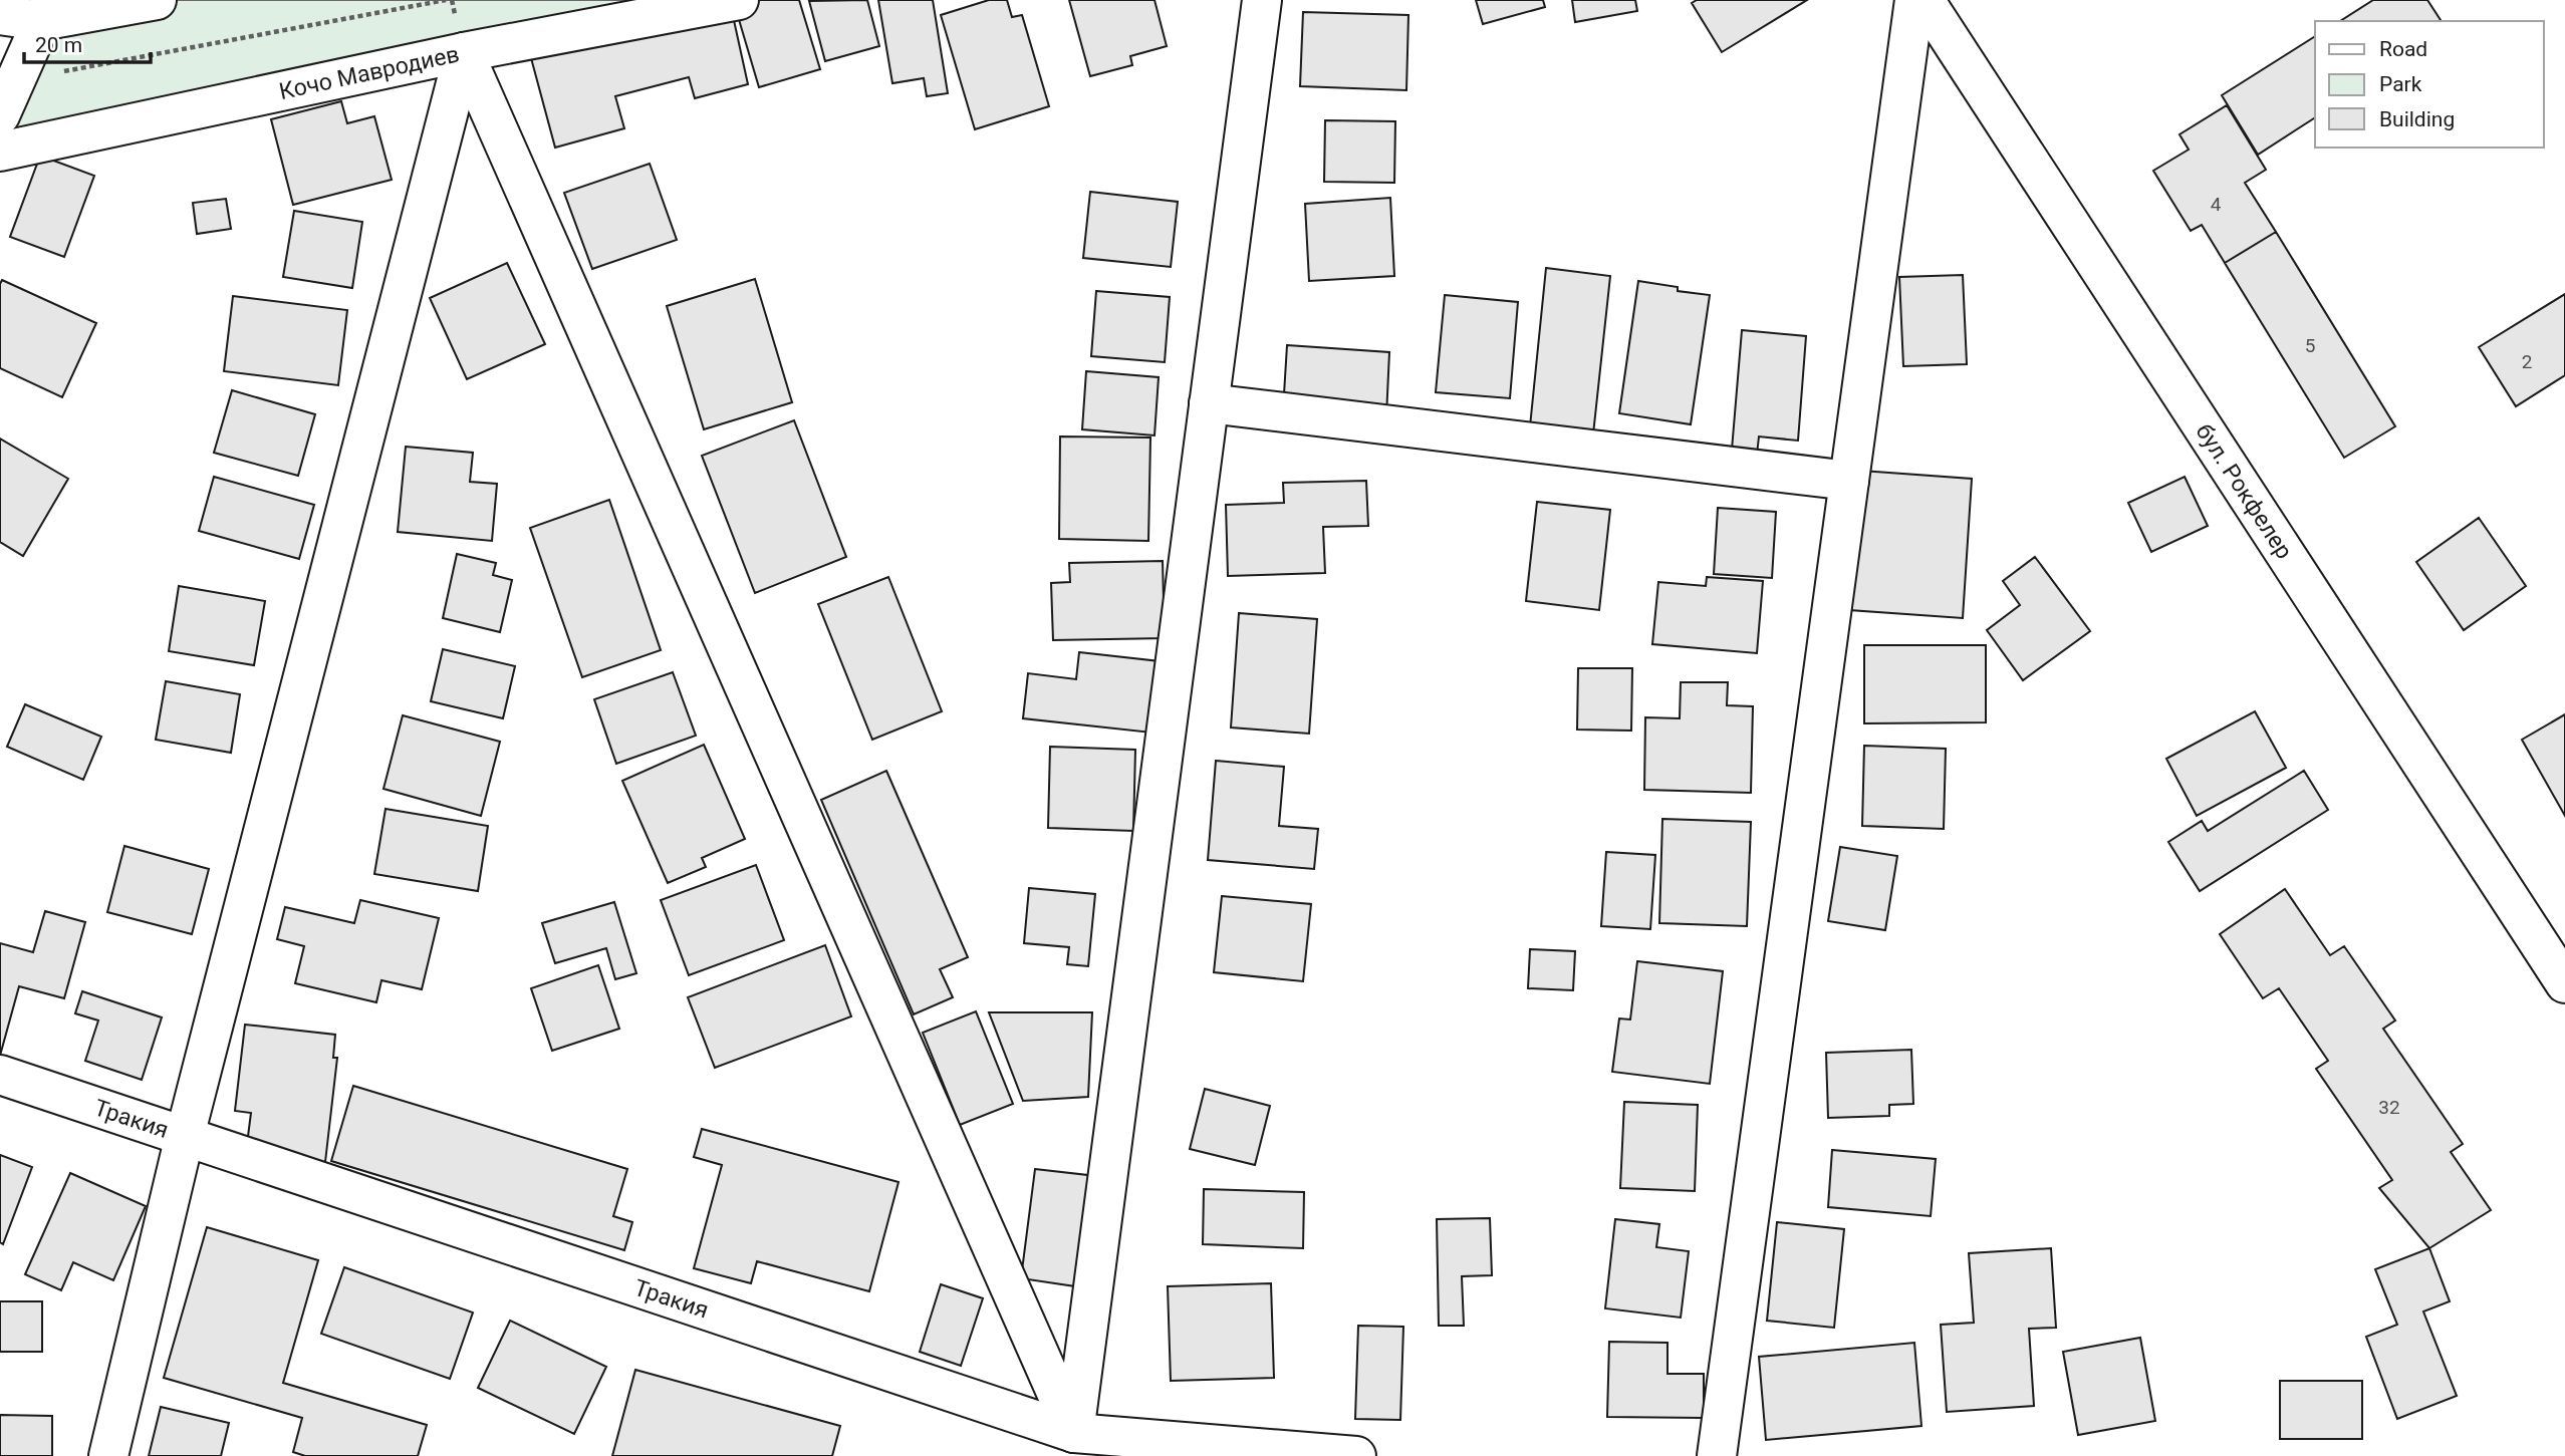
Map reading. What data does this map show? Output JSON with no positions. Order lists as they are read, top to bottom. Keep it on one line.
{"streets":{"street":["Кочо Мавродиев","бул. Рокфелер","Тракия"]},"house_numbers":["4","5","2","32"],"legend":["Road","Park","Building"],"scale_bar":"20 m"}
